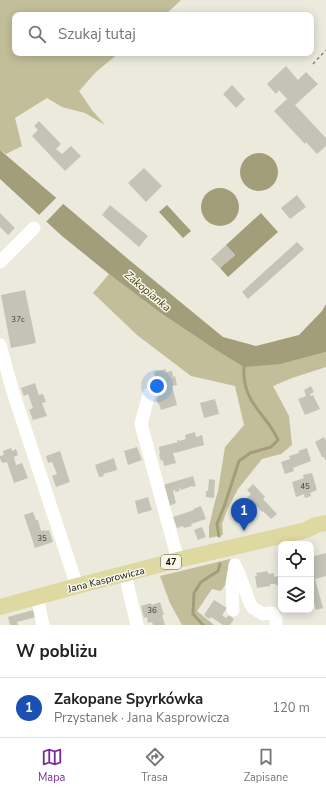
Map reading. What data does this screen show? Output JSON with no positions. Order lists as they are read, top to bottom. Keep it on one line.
{"streets":{"main road":["47","Jana Kasprowicza"]},"crossings":[["47","Jana Kasprowicza"]],"water":["Zakopianka"],"house_numbers":["37c","45","35","36"],"page":{"search":"Szukaj tutaj","pins":"1","heading":"W pobliżu","list":[{"mark":"1","name":"Zakopane Spyrkówka","note":"Przystanek · Jana Kasprowicza","value":"120 m"}],"nav":["Mapa","Trasa","Zapisane"]}}
